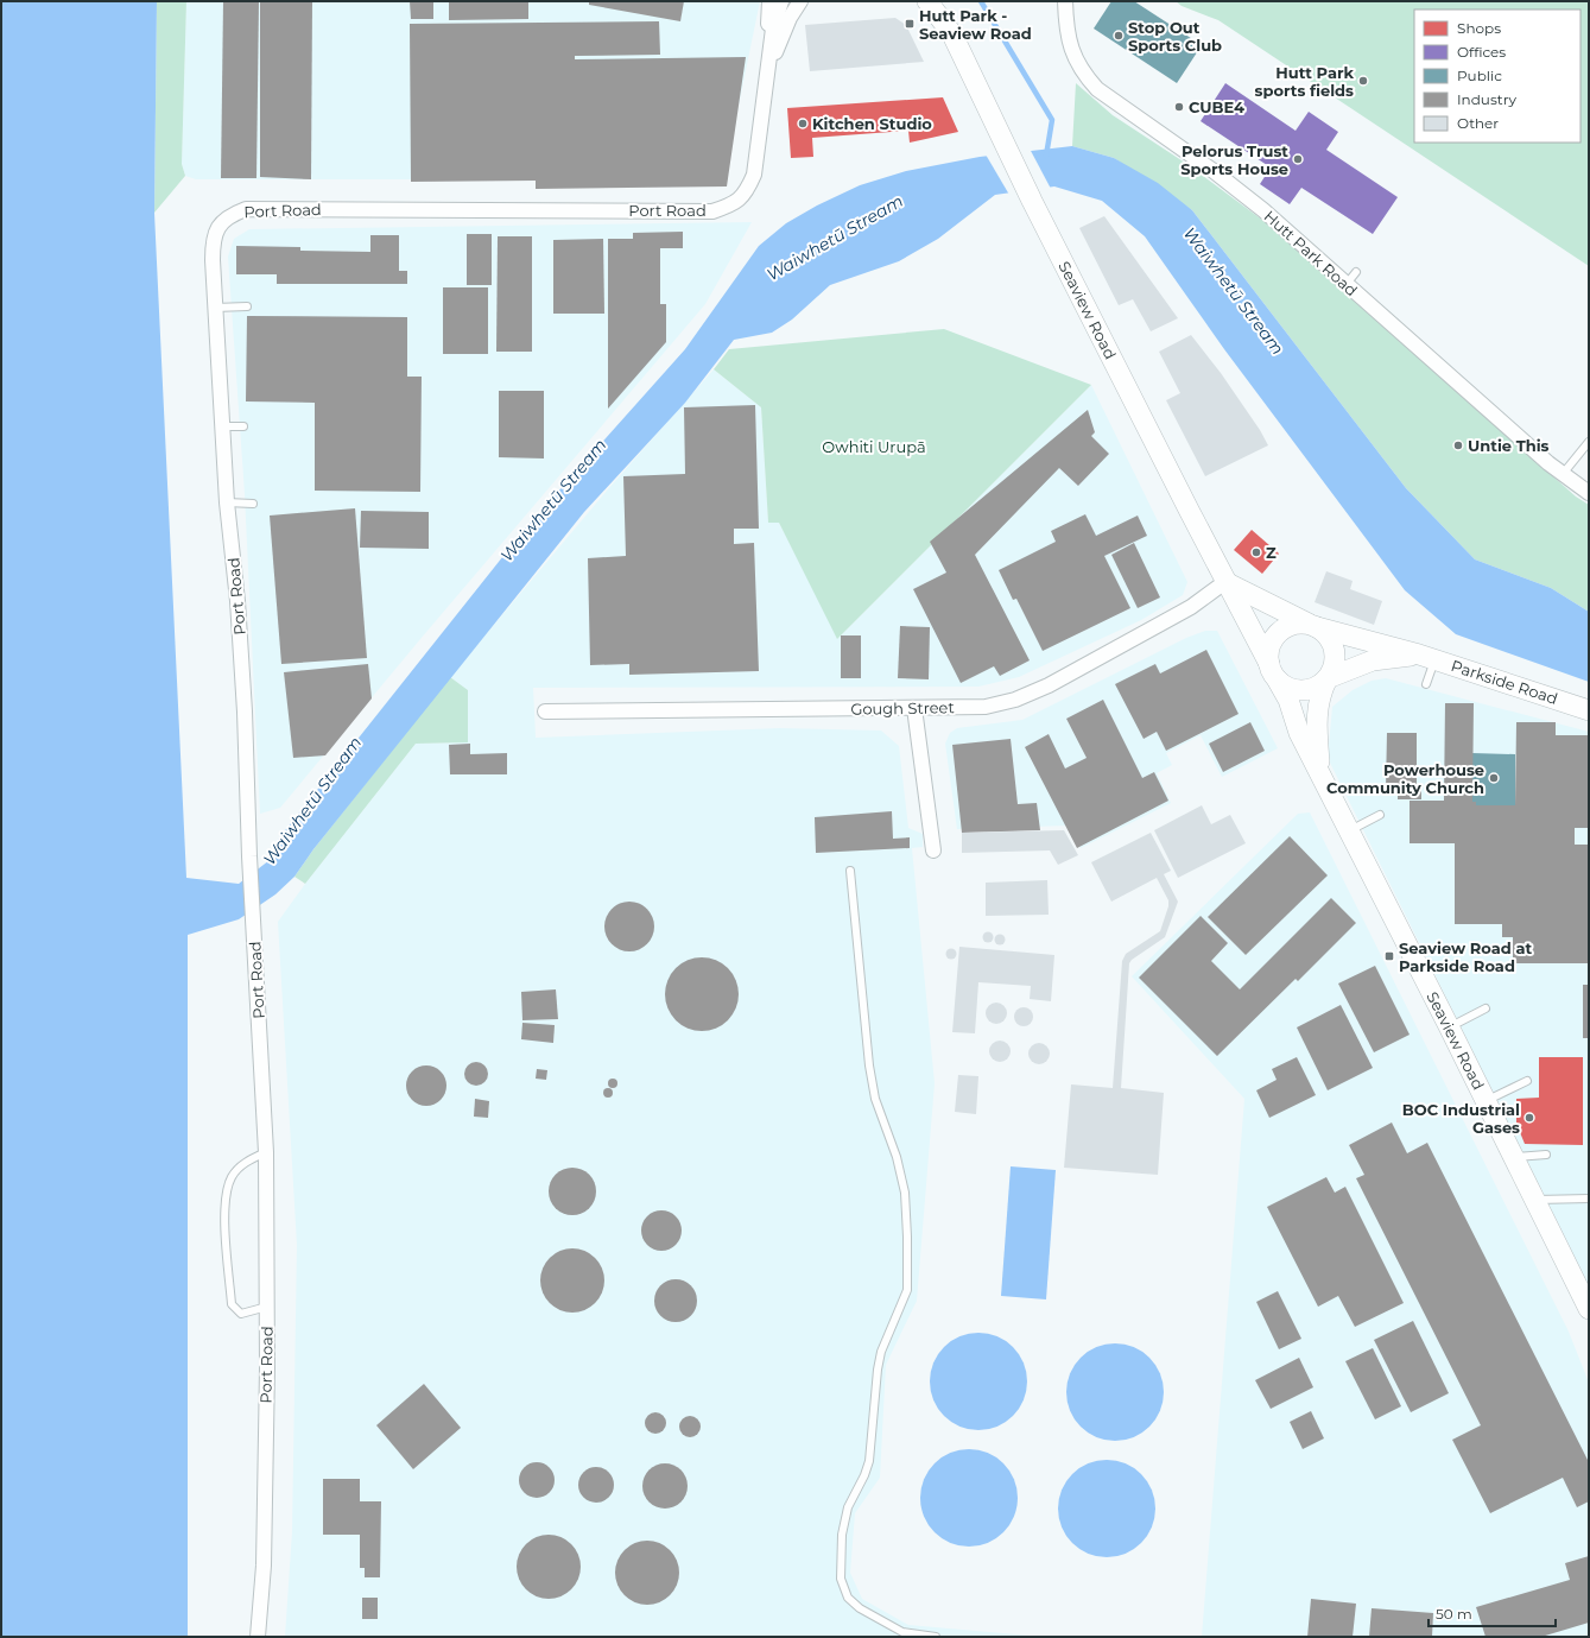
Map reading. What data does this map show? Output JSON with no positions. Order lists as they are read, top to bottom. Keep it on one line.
{"streets":{"main road":["Seaview Road","Parkside Road"],"street":["Port Road","Hutt Park Road","Gough Street"]},"crossings":[["Seaview Road","Parkside Road"],["Seaview Road","Gough Street"]],"water":["Waiwhetū Stream"],"parks":["Owhiti Urupā"],"places":{"transit":["Hutt Park - Seaview Road","Seaview Road at Parkside Road"],"other":["Stop Out Sports Club","Hutt Park sports fields","CUBE4","Kitchen Studio","Pelorus Trust Sports House","Untie This","Z","Powerhouse Community Church","BOC Industrial Gases"]},"legend":["Shops","Offices","Public","Industry","Other"],"scale_bar":"50 m"}
